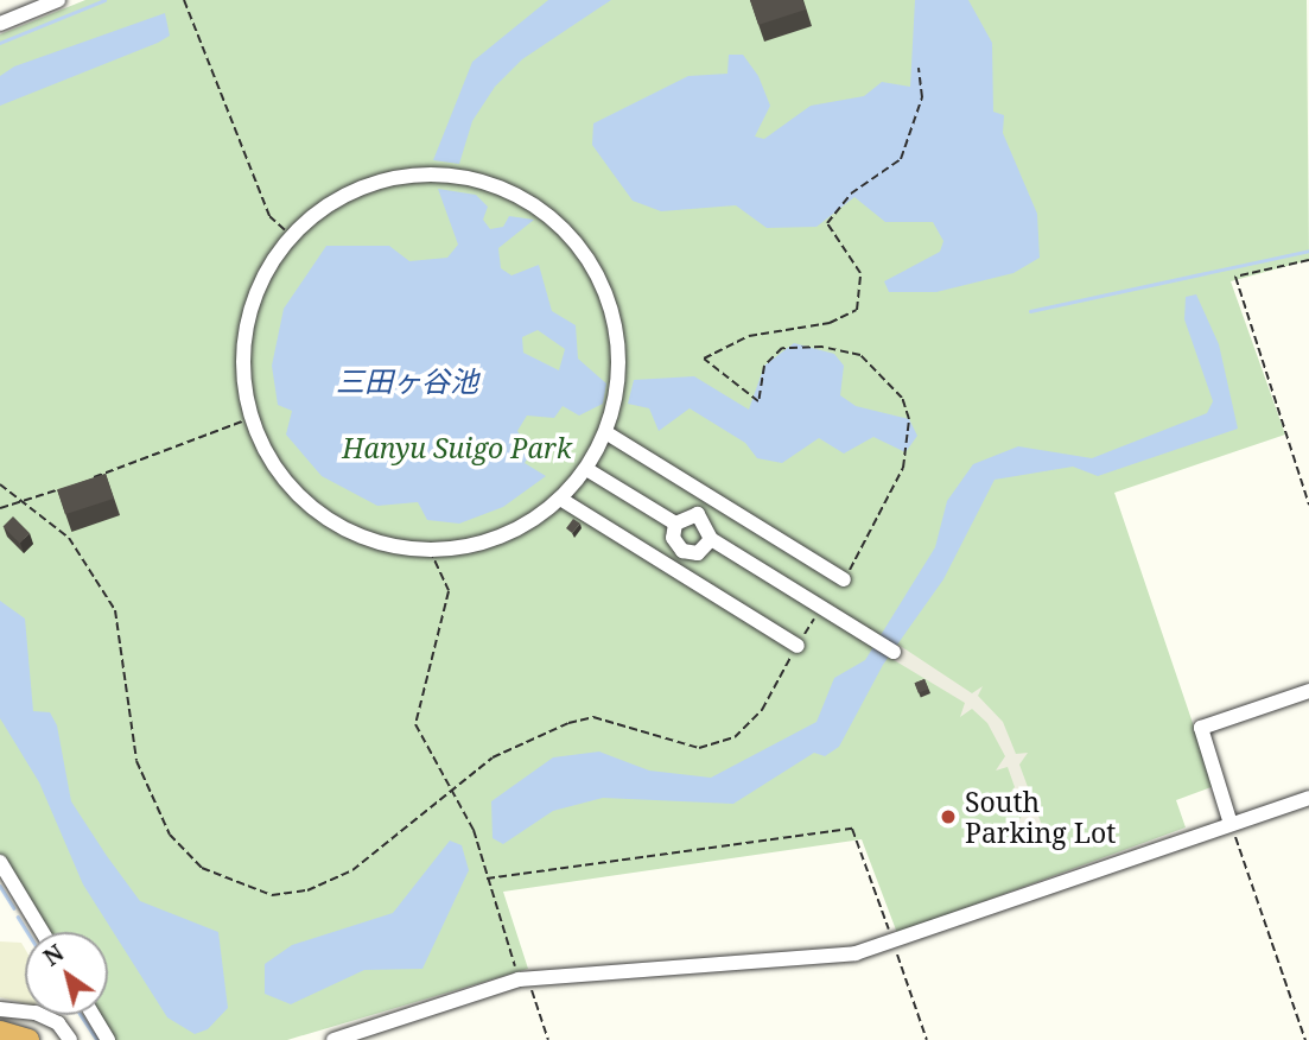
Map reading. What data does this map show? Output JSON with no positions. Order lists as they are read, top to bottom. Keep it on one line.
{"water":["三田ヶ谷池"],"parks":["Hanyu Suigo Park"],"places":["South Parking Lot"],"north":"top left"}
